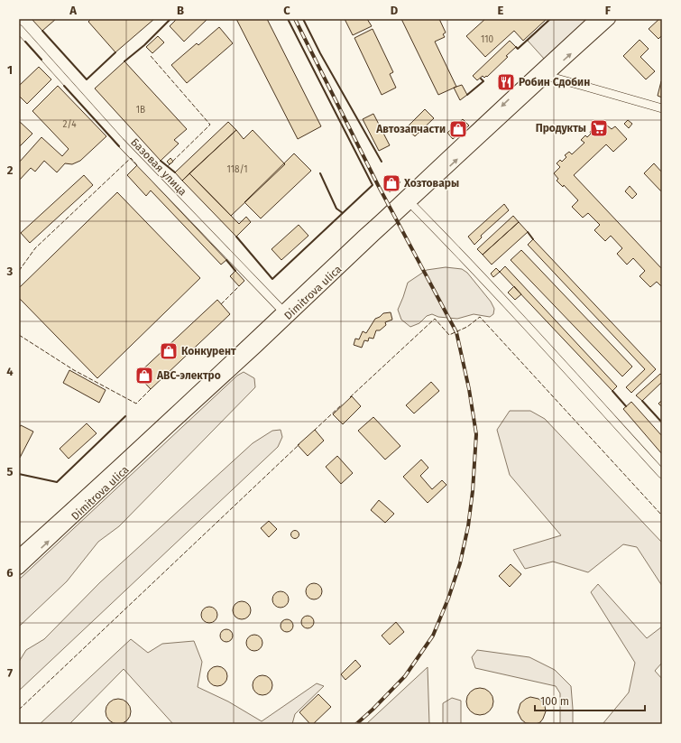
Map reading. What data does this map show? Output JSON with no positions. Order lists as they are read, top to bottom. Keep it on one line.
{"streets":{"main road":["Dimitrova ulica"],"street":["Базовая улица"]},"crossings":[["Базовая улица","Dimitrova ulica"]],"places":{"restaurant":["Робин Сдобин"],"supermarket":["Продукты"],"shop":["Автозапчасти","Хозтовары","Конкурент","АВС-электро"]},"house_numbers":["110","1В","2/4","118/1"],"scale_bar":"100 m","grid":{"columns":["A","B","C","D","E","F"],"rows":["1","2","3","4","5","6","7"]}}
